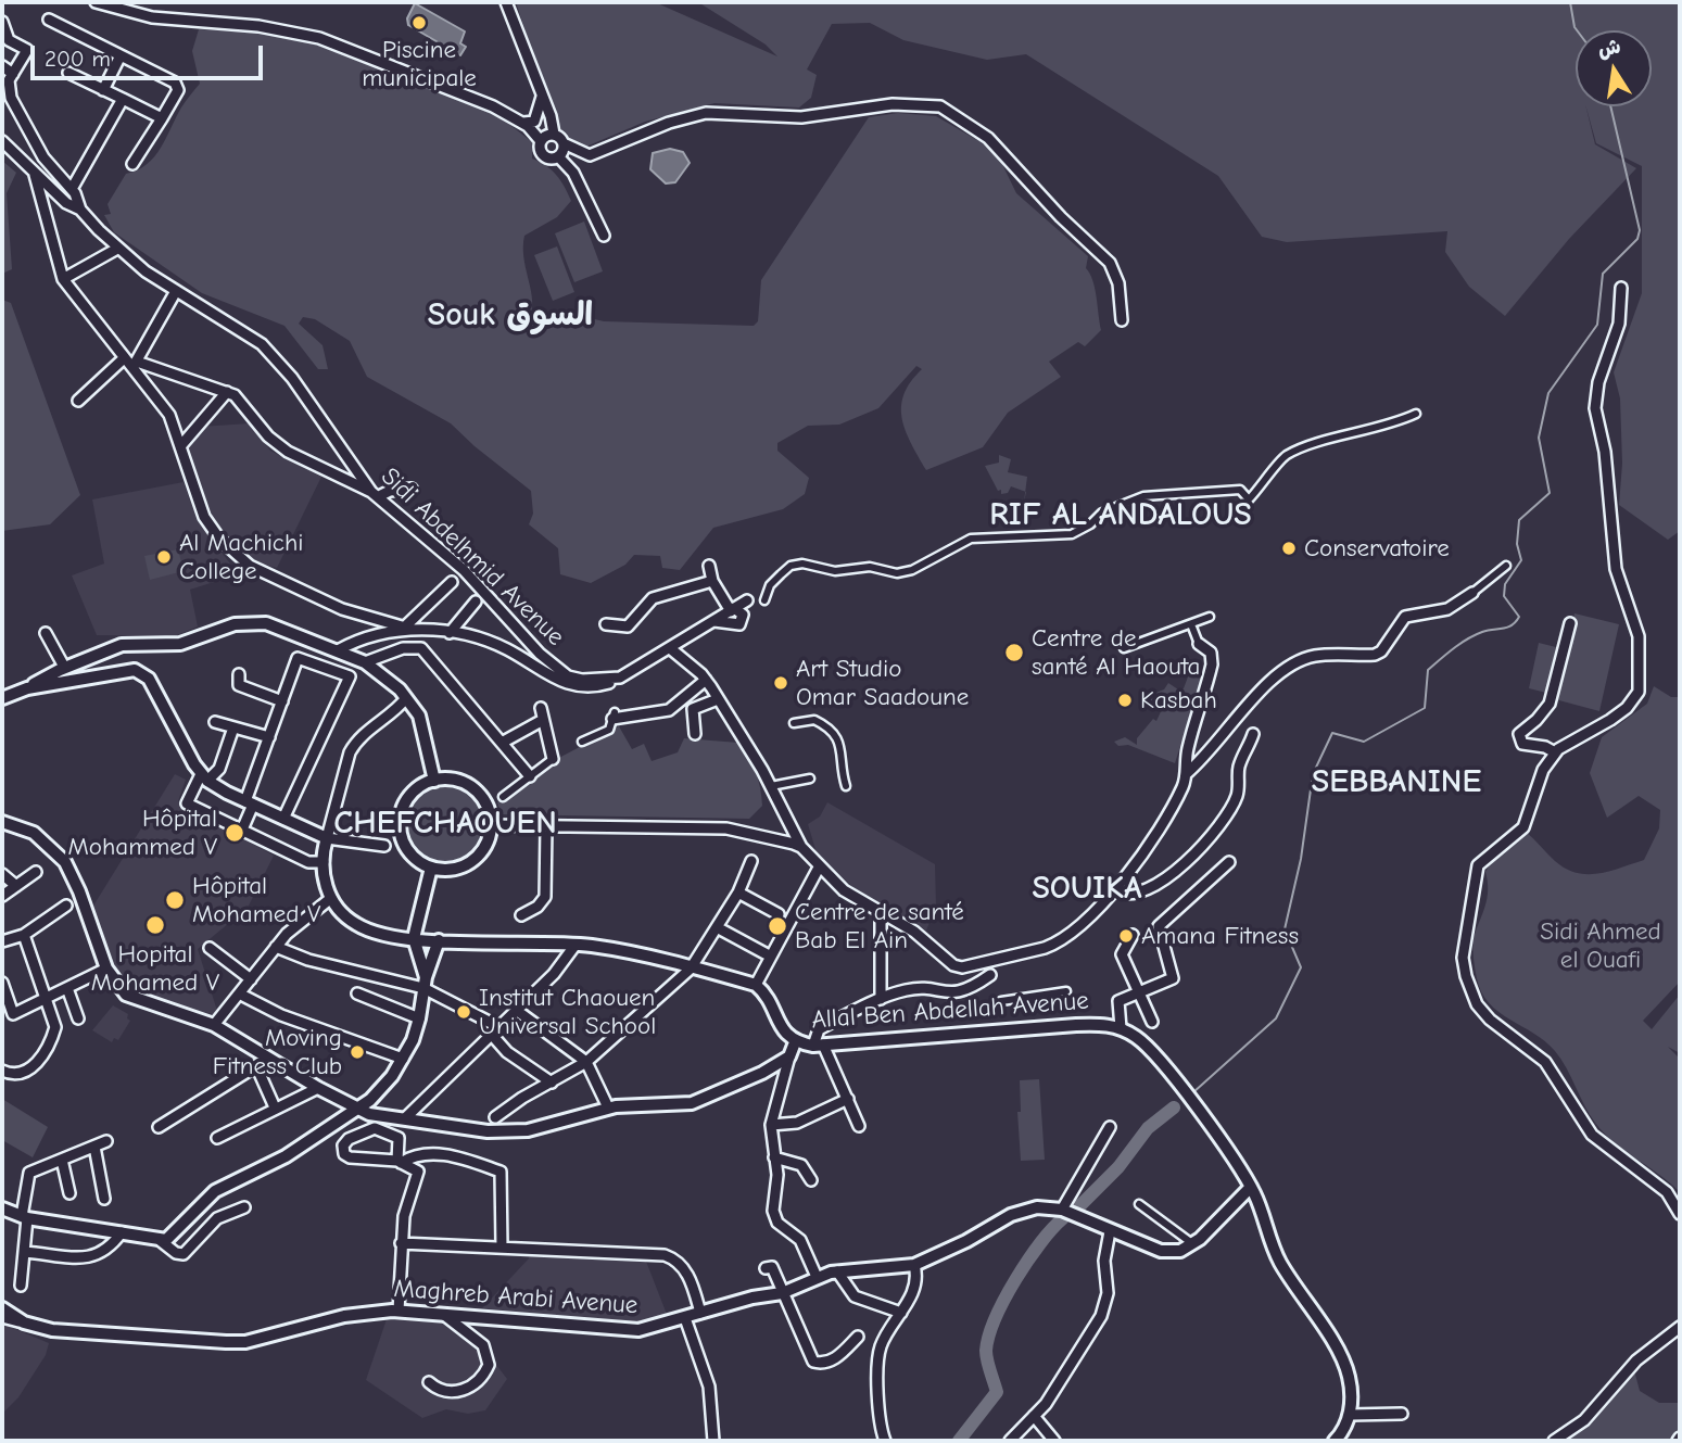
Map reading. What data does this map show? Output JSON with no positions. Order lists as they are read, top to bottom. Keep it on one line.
{"streets":{"street":["Sidi Abdelhmid Avenue","Allal Ben Abdellah Avenue","Maghreb Arabi Avenue"]},"districts":["Souk السوق","RIF AL ANDALOUS","SEBBANINE","CHEFCHAOUEN","SOUIKA"],"parks":["Sidi Ahmed el Ouafi"],"places":["Piscine municipale","Conservatoire","Al Machichi College","Centre de santé Al Haouta","Art Studio Omar Saadoune","Kasbah","Hôpital Mohammed V","Hôpital Mohamed V","Hopital Mohamed V","Centre de santé Bab El Ain","Amana Fitness","Institut Chaouen Universal School","Moving Fitness Club"],"scale_bar":"200 m","north":"top"}
